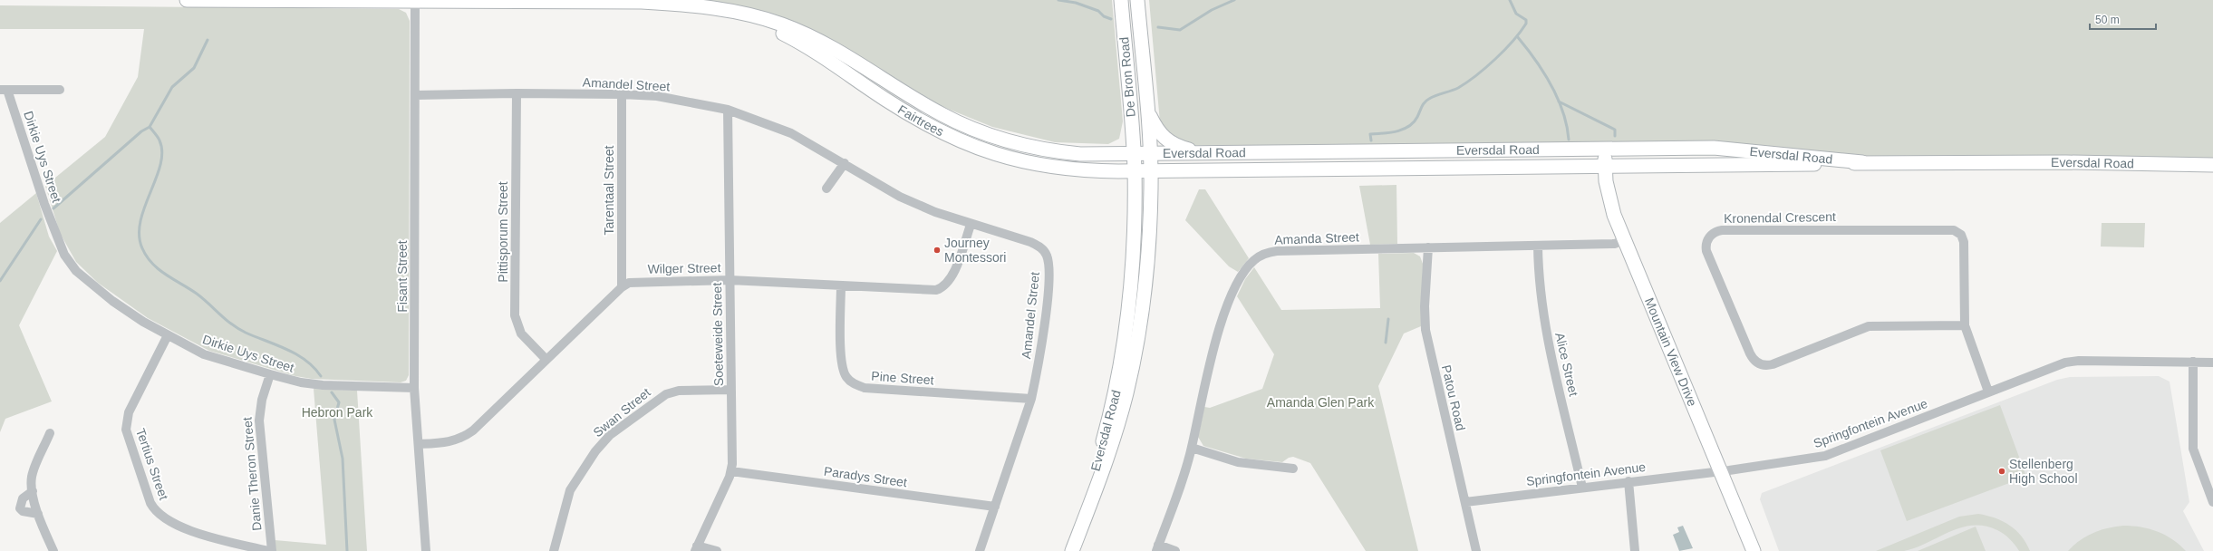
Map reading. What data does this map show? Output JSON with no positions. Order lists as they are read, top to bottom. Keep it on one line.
{"streets":{"main road":["De Bron Road","Fairtrees","Eversdal Road","Mountain View Drive"],"street":["Amandel Street","Dirkie Uys Street","Tarentaal Street","Kronendal Crescent","Pittisporum Street","Amanda Street","Wilger Street","Fisant Street","Soeteweide Street","Alice Street","Pine Street","Patou Road","Swan Street","Springfontein Avenue","Tertius Street","Danie Theron Street","Paradys Street"]},"crossings":[["De Bron Road","Fairtrees"],["De Bron Road","Eversdal Road"],["Amandel Street","Tarentaal Street"],["Amandel Street","Pittisporum Street"],["Amandel Street","Wilger Street"],["Amandel Street","Fisant Street"],["Amandel Street","Soeteweide Street"],["Amandel Street","Pine Street"],["Amandel Street","Paradys Street"],["Fairtrees","Eversdal Road"],["Fairtrees","Fisant Street"],["Eversdal Road","Mountain View Drive"],["Dirkie Uys Street","Fisant Street"],["Dirkie Uys Street","Tertius Street"],["Dirkie Uys Street","Danie Theron Street"],["Tarentaal Street","Wilger Street"],["Kronendal Crescent","Springfontein Avenue"],["Pittisporum Street","Wilger Street"],["Amanda Street","Mountain View Drive"],["Amanda Street","Alice Street"],["Amanda Street","Patou Road"],["Wilger Street","Fisant Street"],["Wilger Street","Soeteweide Street"],["Wilger Street","Pine Street"],["Soeteweide Street","Swan Street"],["Soeteweide Street","Paradys Street"],["Mountain View Drive","Springfontein Avenue"],["Alice Street","Springfontein Avenue"],["Patou Road","Springfontein Avenue"]],"parks":["Amanda Glen Park","Hebron Park"],"places":["Journey Montessori","Stellenberg High School"],"scale_bar":"50 m"}
